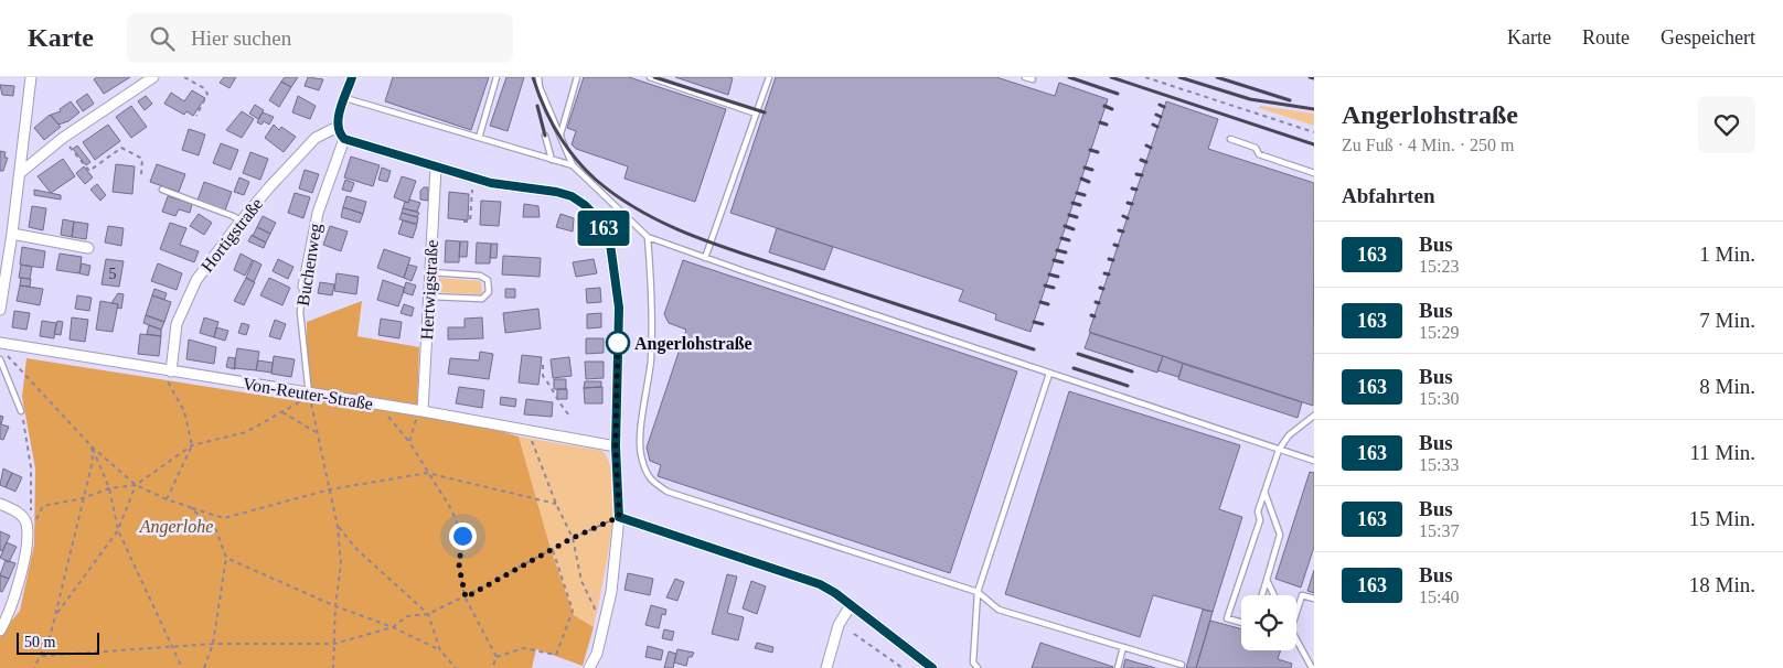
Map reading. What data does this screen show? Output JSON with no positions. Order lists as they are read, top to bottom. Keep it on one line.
{"streets":{"street":["Hortigstraße","Buchenweg","Hertwigstraße","Von-Reuter-Straße"]},"crossings":[["Hortigstraße","Von-Reuter-Straße"],["Buchenweg","Von-Reuter-Straße"],["Hertwigstraße","Von-Reuter-Straße"]],"parks":["Angerlohe"],"places":["Angerlohstraße"],"lines":["bus line 163"],"house_numbers":["5"],"scale_bar":"50 m","page":{"header":"Karte","search":"Hier suchen","nav":["Karte","Route","Gespeichert"],"on_map":"163","heading":[["Angerlohstraße","Zu Fuß · 4 Min. · 250 m"],"Abfahrten"],"list":[{"mark":"163","name":"Bus","note":"15:23","value":"1 Min."},{"mark":"163","name":"Bus","note":"15:29","value":"7 Min."},{"mark":"163","name":"Bus","note":"15:30","value":"8 Min."},{"mark":"163","name":"Bus","note":"15:33","value":"11 Min."},{"mark":"163","name":"Bus","note":"15:37","value":"15 Min."},{"mark":"163","name":"Bus","note":"15:40","value":"18 Min."}],"scale":"50 m"}}
